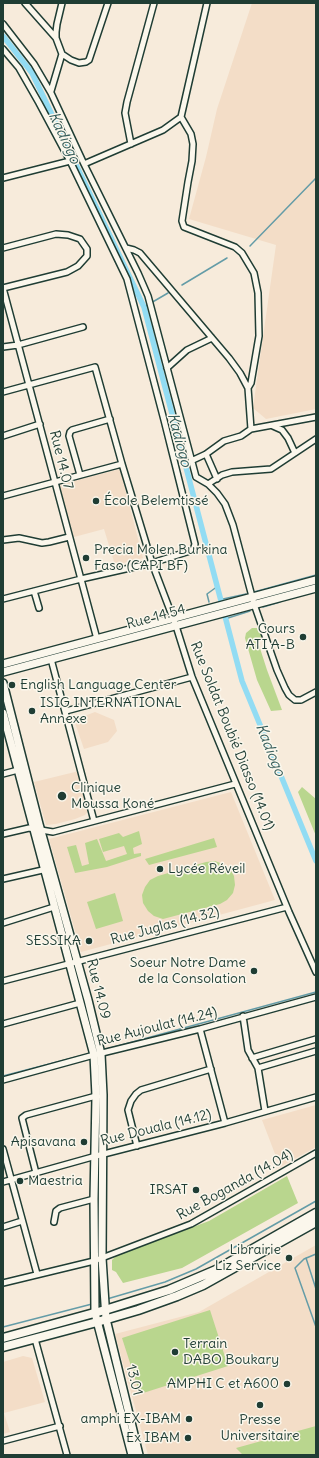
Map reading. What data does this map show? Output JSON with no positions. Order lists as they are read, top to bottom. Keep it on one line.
{"streets":{"street":["Rue 14.07","Rue 14.54","Rue Soldat Boubié Diasso (14.01)","Rue Juglas (14.32)","Rue 14.09","Rue Aujoulat (14.24)","Rue Douala (14.12)","Rue Boganda (14.04)","13.01"]},"crossings":[["Rue 14.07","Rue Soldat Boubié Diasso (14.01)"],["Rue 14.54","Rue Soldat Boubié Diasso (14.01)"],["Rue Soldat Boubié Diasso (14.01)","Rue Juglas (14.32)"],["Rue Juglas (14.32)","Rue 14.09"],["Rue 14.09","Rue Aujoulat (14.24)"],["Rue 14.09","Rue Douala (14.12)"],["Rue 14.09","Rue Boganda (14.04)"],["Rue 14.09","13.01"]],"water":["Kadiogo"],"places":["École Belemtissé","Precia Molen Burkina Faso (CAPI BF)","Cours ATI A-B","English Language Center","ISIG INTERNATIONAL Annexe","Clinique Moussa Koné","Lycée Réveil","SESSIKA","Soeur Notre Dame de la Consolation","Apisavana","Maestria","IRSAT","Librairie Liz Service","Terrain DABO Boukary","AMPHI C et A600","Presse Universitaire","amphi EX-IBAM","Ex IBAM"]}
